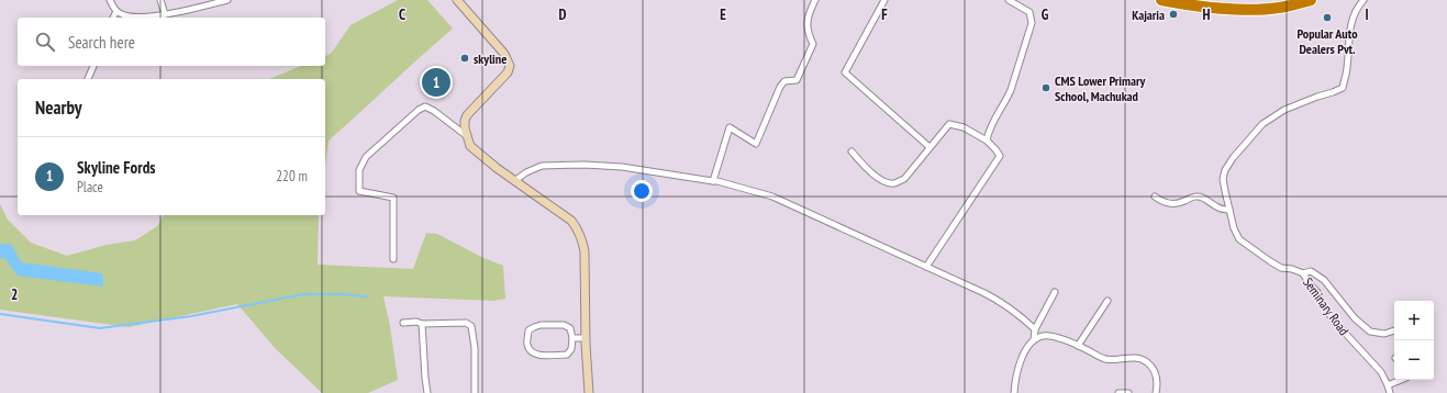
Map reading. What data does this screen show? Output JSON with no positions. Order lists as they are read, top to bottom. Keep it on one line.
{"streets":{"street":["Seminary Road"]},"places":["Kajaria","Popular Auto Dealers Pvt.","skyline","CMS Lower Primary School, Machukad"],"page":{"search":"Search here","pins":"1","heading":"Nearby","list":[{"mark":"1","name":"Skyline Fords","note":"Place","value":"220 m"}],"map_buttons":["+","−"]},"grid":{"columns":["C","D","E","F","G","H","I"],"rows":["2"]}}
